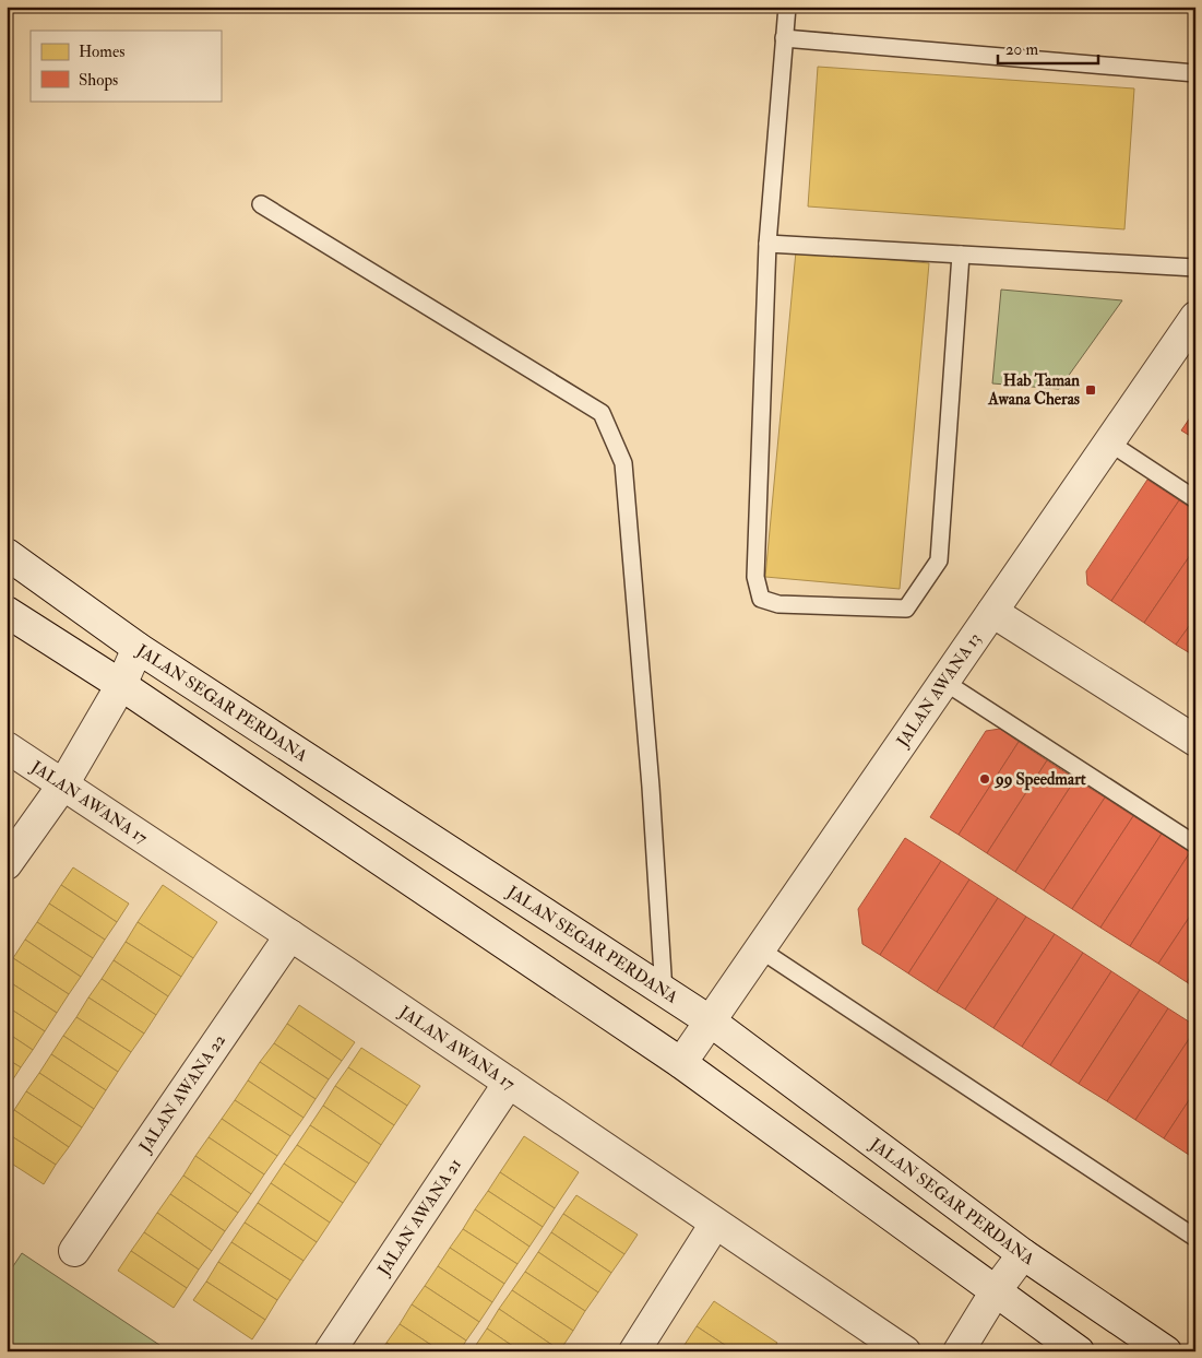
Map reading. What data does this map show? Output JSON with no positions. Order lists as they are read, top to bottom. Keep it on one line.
{"streets":{"street":["JALAN AWANA 13","JALAN SEGAR PERDANA","JALAN AWANA 17","JALAN AWANA 22","JALAN AWANA 21"]},"crossings":[["JALAN AWANA 13","JALAN SEGAR PERDANA"],["JALAN AWANA 17","JALAN AWANA 22"],["JALAN AWANA 17","JALAN AWANA 21"]],"places":{"transit":["Hab Taman Awana Cheras"],"other":["99 Speedmart"]},"legend":["Homes","Shops"],"scale_bar":"20 m"}
